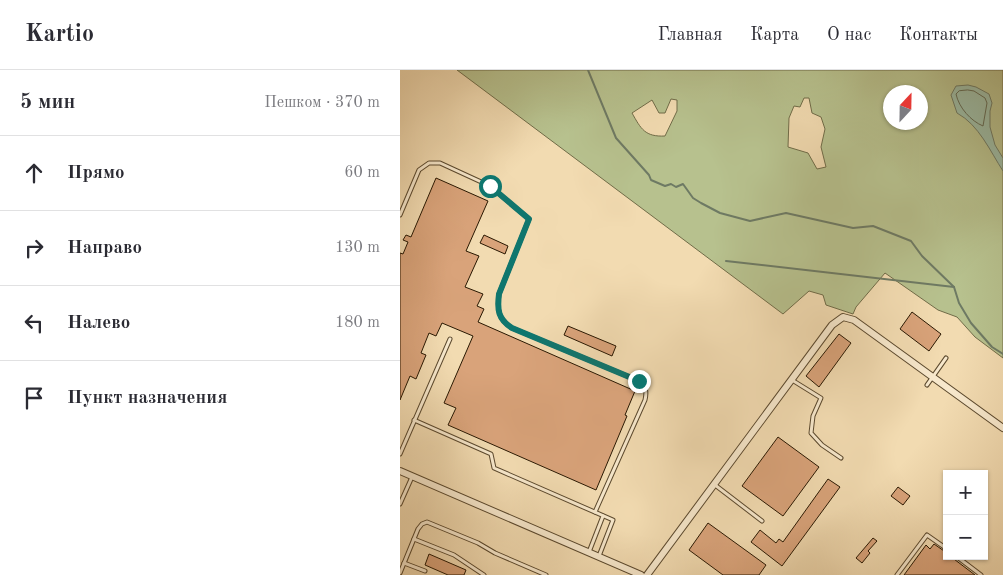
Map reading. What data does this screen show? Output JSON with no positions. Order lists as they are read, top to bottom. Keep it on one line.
{"north":"top","page":{"header":"Kartio","nav":["Главная","Карта","О нас","Контакты"],"heading":["5 мин","Пешком · 370 m"],"list":[["Прямо","60 m"],["Направо","130 m"],["Налево","180 m"],"Пункт назначения"],"map_buttons":["+","−"]}}
